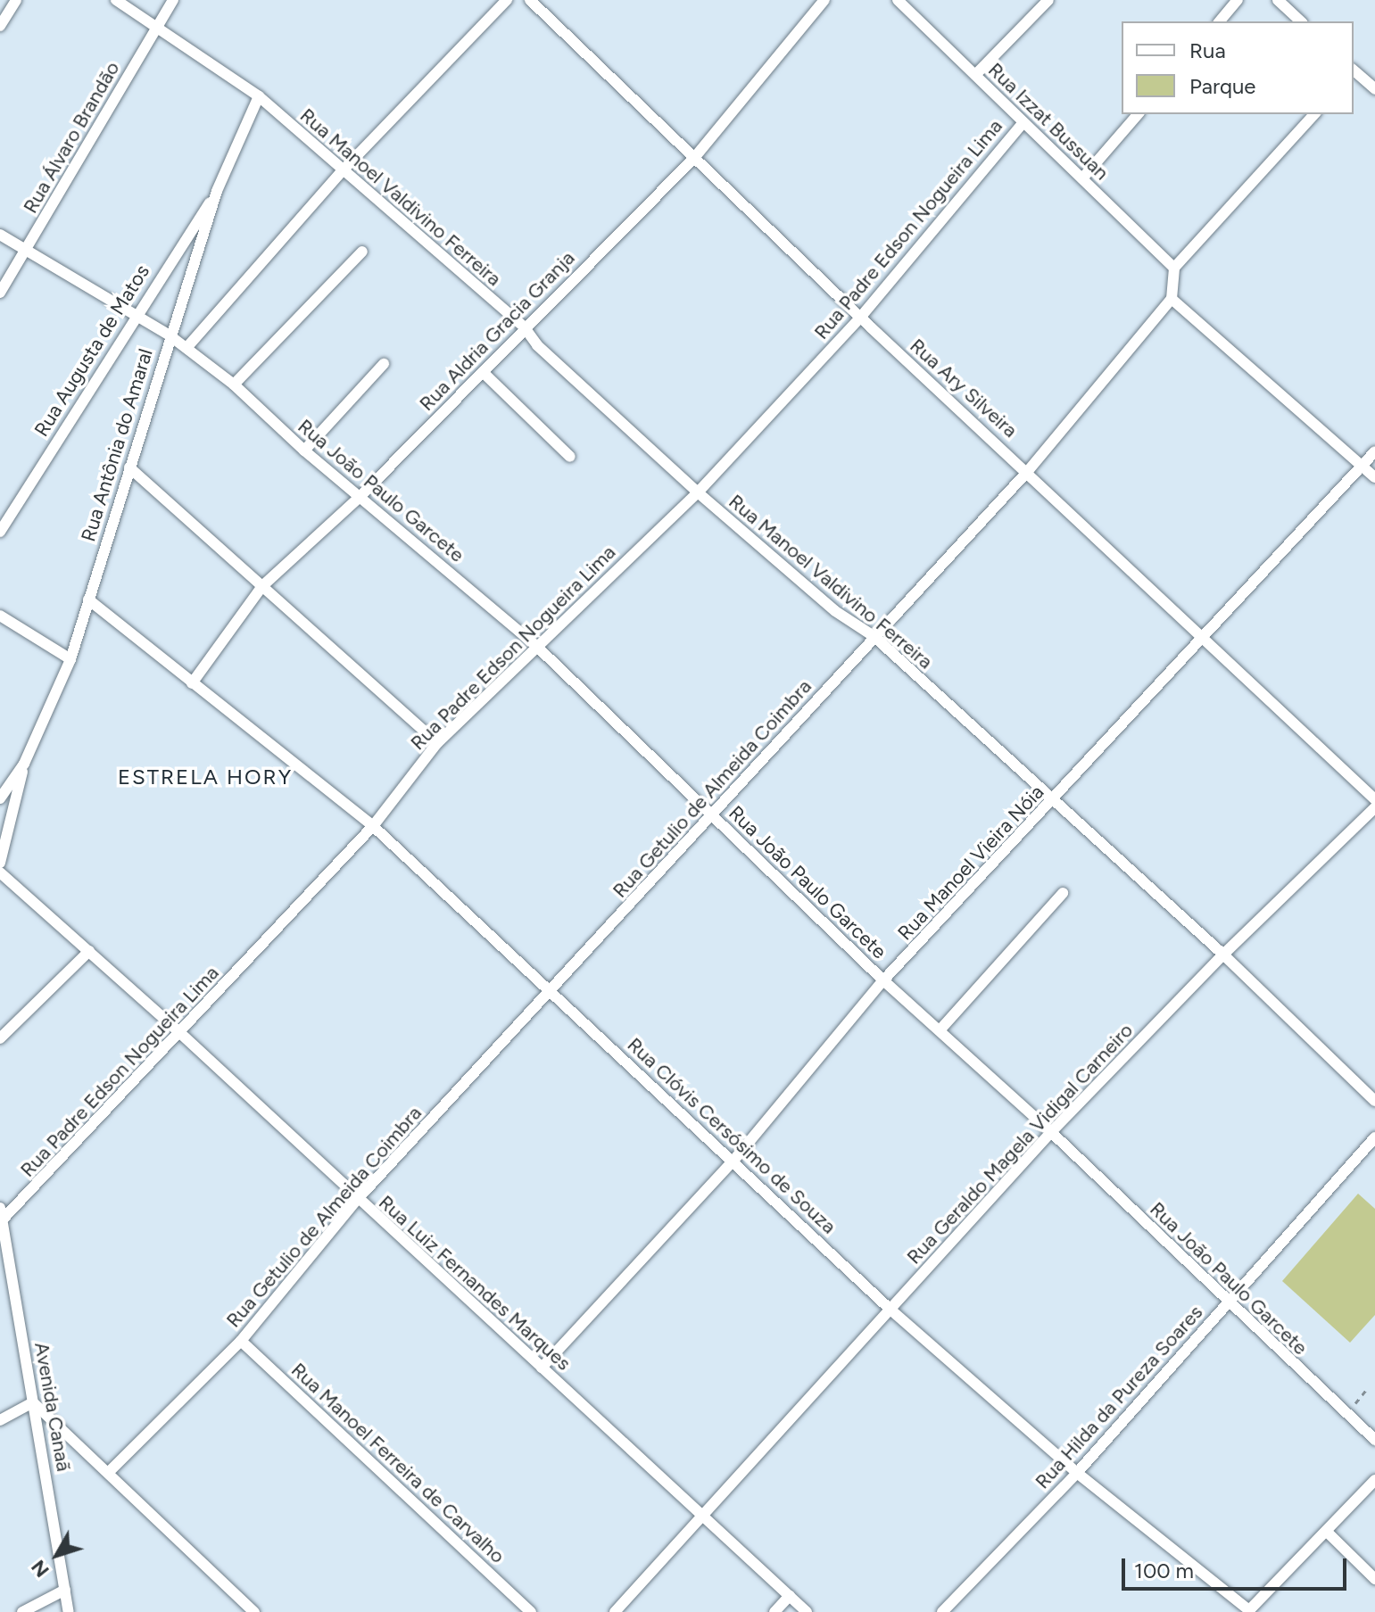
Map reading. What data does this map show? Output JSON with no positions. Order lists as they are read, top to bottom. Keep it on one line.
{"streets":{"street":["Rua Izzat Bussuan","Rua Álvaro Brandão","Rua Manoel Valdivino Ferreira","Rua Padre Edson Nogueira Lima","Rua Aldria Gracia Granja","Rua Augusta de Matos","Rua Ary Silveira","Rua Antônia do Amaral","Rua João Paulo Garcete","Rua Getulio de Almeida Coimbra","Rua Manoel Vieira Nóia","Rua Clóvis Cersósimo de Souza","Rua Geraldo Magela Vidigal Carneiro","Rua Luiz Fernandes Marques","Rua Hilda da Pureza Soares","Avenida Canaã","Rua Manoel Ferreira de Carvalho"]},"crossings":[["Rua Izzat Bussuan","Rua Padre Edson Nogueira Lima"],["Rua Álvaro Brandão","Rua Manoel Valdivino Ferreira"],["Rua Álvaro Brandão","Rua João Paulo Garcete"],["Rua Manoel Valdivino Ferreira","Rua Padre Edson Nogueira Lima"],["Rua Manoel Valdivino Ferreira","Rua Aldria Gracia Granja"],["Rua Manoel Valdivino Ferreira","Rua Antônia do Amaral"],["Rua Manoel Valdivino Ferreira","Rua Getulio de Almeida Coimbra"],["Rua Manoel Valdivino Ferreira","Rua Manoel Vieira Nóia"],["Rua Manoel Valdivino Ferreira","Rua Geraldo Magela Vidigal Carneiro"],["Rua Padre Edson Nogueira Lima","Rua Ary Silveira"],["Rua Padre Edson Nogueira Lima","Rua João Paulo Garcete"],["Rua Padre Edson Nogueira Lima","Rua Clóvis Cersósimo de Souza"],["Rua Padre Edson Nogueira Lima","Rua Luiz Fernandes Marques"],["Rua Padre Edson Nogueira Lima","Avenida Canaã"],["Rua Aldria Gracia Granja","Rua Ary Silveira"],["Rua Aldria Gracia Granja","Rua João Paulo Garcete"],["Rua Aldria Gracia Granja","Rua Clóvis Cersósimo de Souza"],["Rua Augusta de Matos","Rua Antônia do Amaral"],["Rua Augusta de Matos","Rua João Paulo Garcete"],["Rua Ary Silveira","Rua Getulio de Almeida Coimbra"],["Rua Ary Silveira","Rua Manoel Vieira Nóia"],["Rua Antônia do Amaral","Rua João Paulo Garcete"],["Rua Antônia do Amaral","Rua Clóvis Cersósimo de Souza"],["Rua João Paulo Garcete","Rua Getulio de Almeida Coimbra"],["Rua João Paulo Garcete","Rua Manoel Vieira Nóia"],["Rua João Paulo Garcete","Rua Geraldo Magela Vidigal Carneiro"],["Rua João Paulo Garcete","Rua Hilda da Pureza Soares"],["Rua Getulio de Almeida Coimbra","Rua Clóvis Cersósimo de Souza"],["Rua Getulio de Almeida Coimbra","Rua Luiz Fernandes Marques"],["Rua Getulio de Almeida Coimbra","Rua Manoel Ferreira de Carvalho"],["Rua Manoel Vieira Nóia","Rua Clóvis Cersósimo de Souza"],["Rua Manoel Vieira Nóia","Rua Luiz Fernandes Marques"],["Rua Clóvis Cersósimo de Souza","Rua Geraldo Magela Vidigal Carneiro"],["Rua Clóvis Cersósimo de Souza","Rua Hilda da Pureza Soares"],["Rua Geraldo Magela Vidigal Carneiro","Rua Luiz Fernandes Marques"]],"districts":["ESTRELA HORY"],"legend":["Rua","Parque"],"scale_bar":"100 m","north":"bottom left"}
